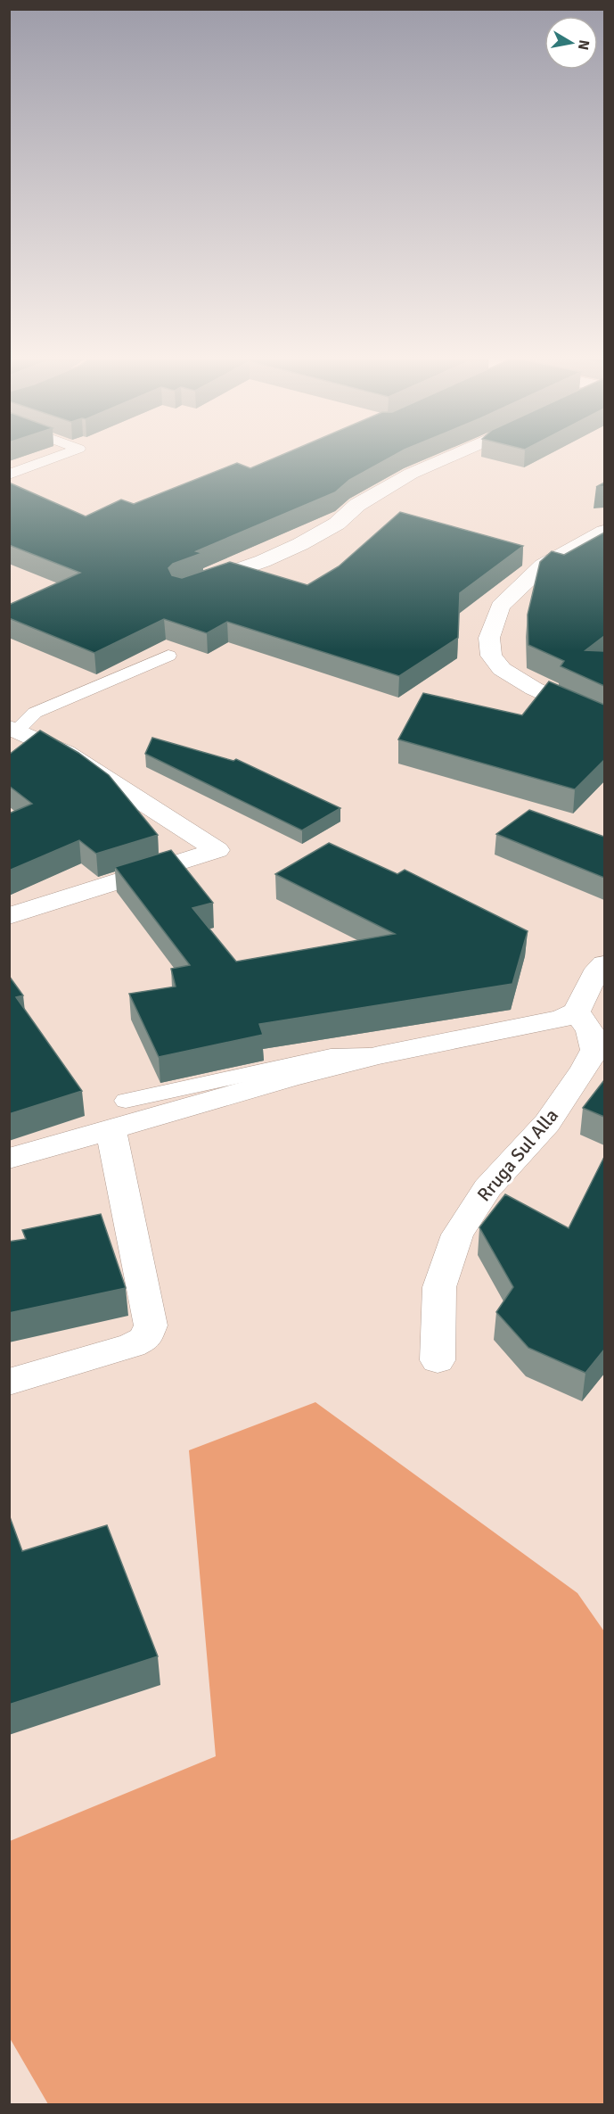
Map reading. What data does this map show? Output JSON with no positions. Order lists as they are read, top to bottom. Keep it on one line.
{"streets":{"street":["Rruga Sul Alla"]},"north":"right"}
